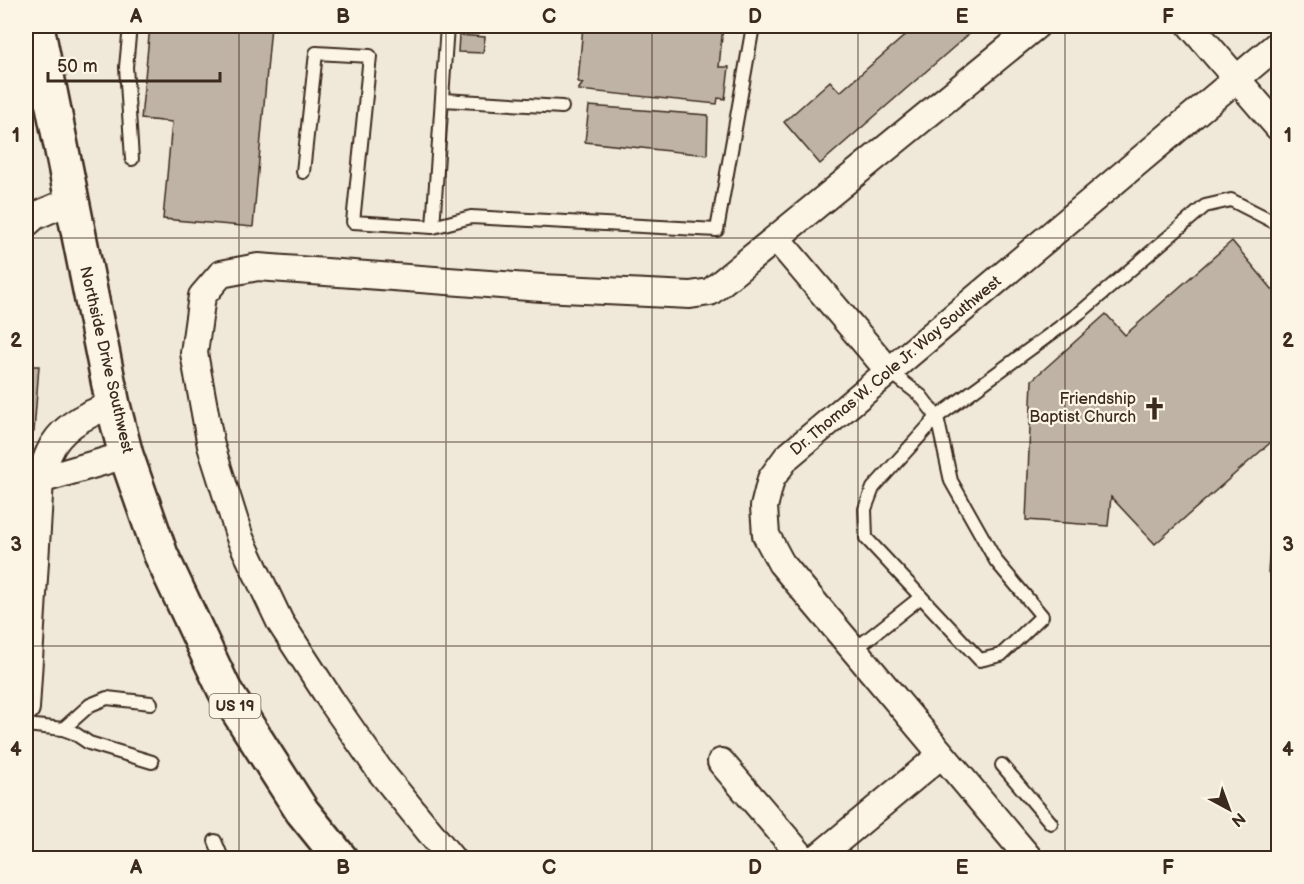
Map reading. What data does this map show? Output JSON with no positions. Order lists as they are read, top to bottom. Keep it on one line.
{"streets":{"main road":["Northside Drive Southwest","US 19"],"street":["Dr. Thomas W. Cole Jr. Way Southwest"]},"places":{"church":["Friendship Baptist Church"]},"scale_bar":"50 m","north":"bottom right","grid":{"columns":["A","B","C","D","E","F"],"rows":["1","2","3","4"]}}
